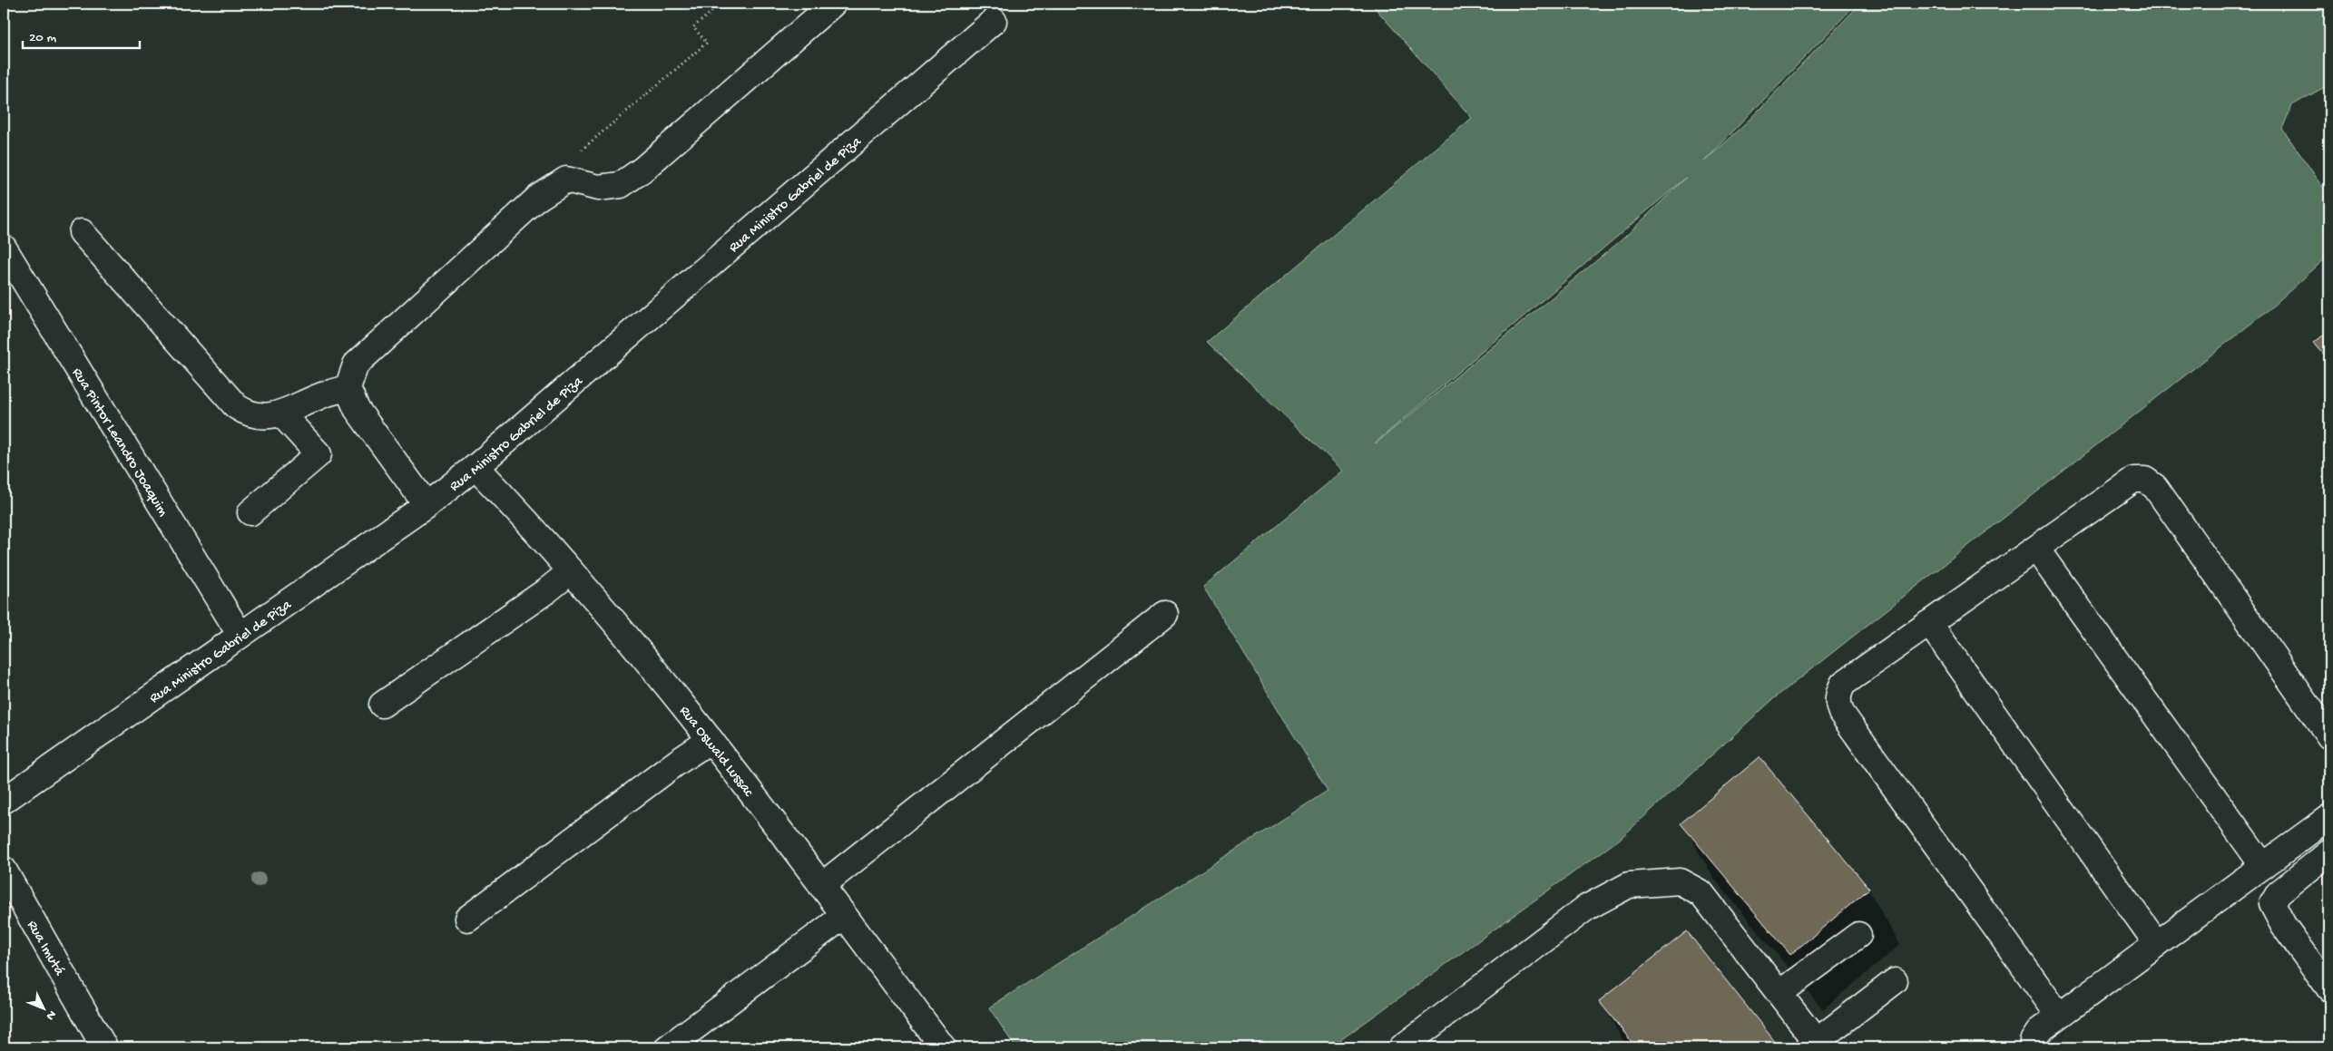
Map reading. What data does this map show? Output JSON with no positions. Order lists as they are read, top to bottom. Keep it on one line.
{"streets":{"street":["Rua Ministro Gabriel de Piza","Rua Pintor Leandro Joaquim","Rua Oswald Lussac","Rua Imutá"]},"crossings":[["Rua Ministro Gabriel de Piza","Rua Pintor Leandro Joaquim"],["Rua Ministro Gabriel de Piza","Rua Oswald Lussac"]],"scale_bar":"20 m","north":"bottom right"}
